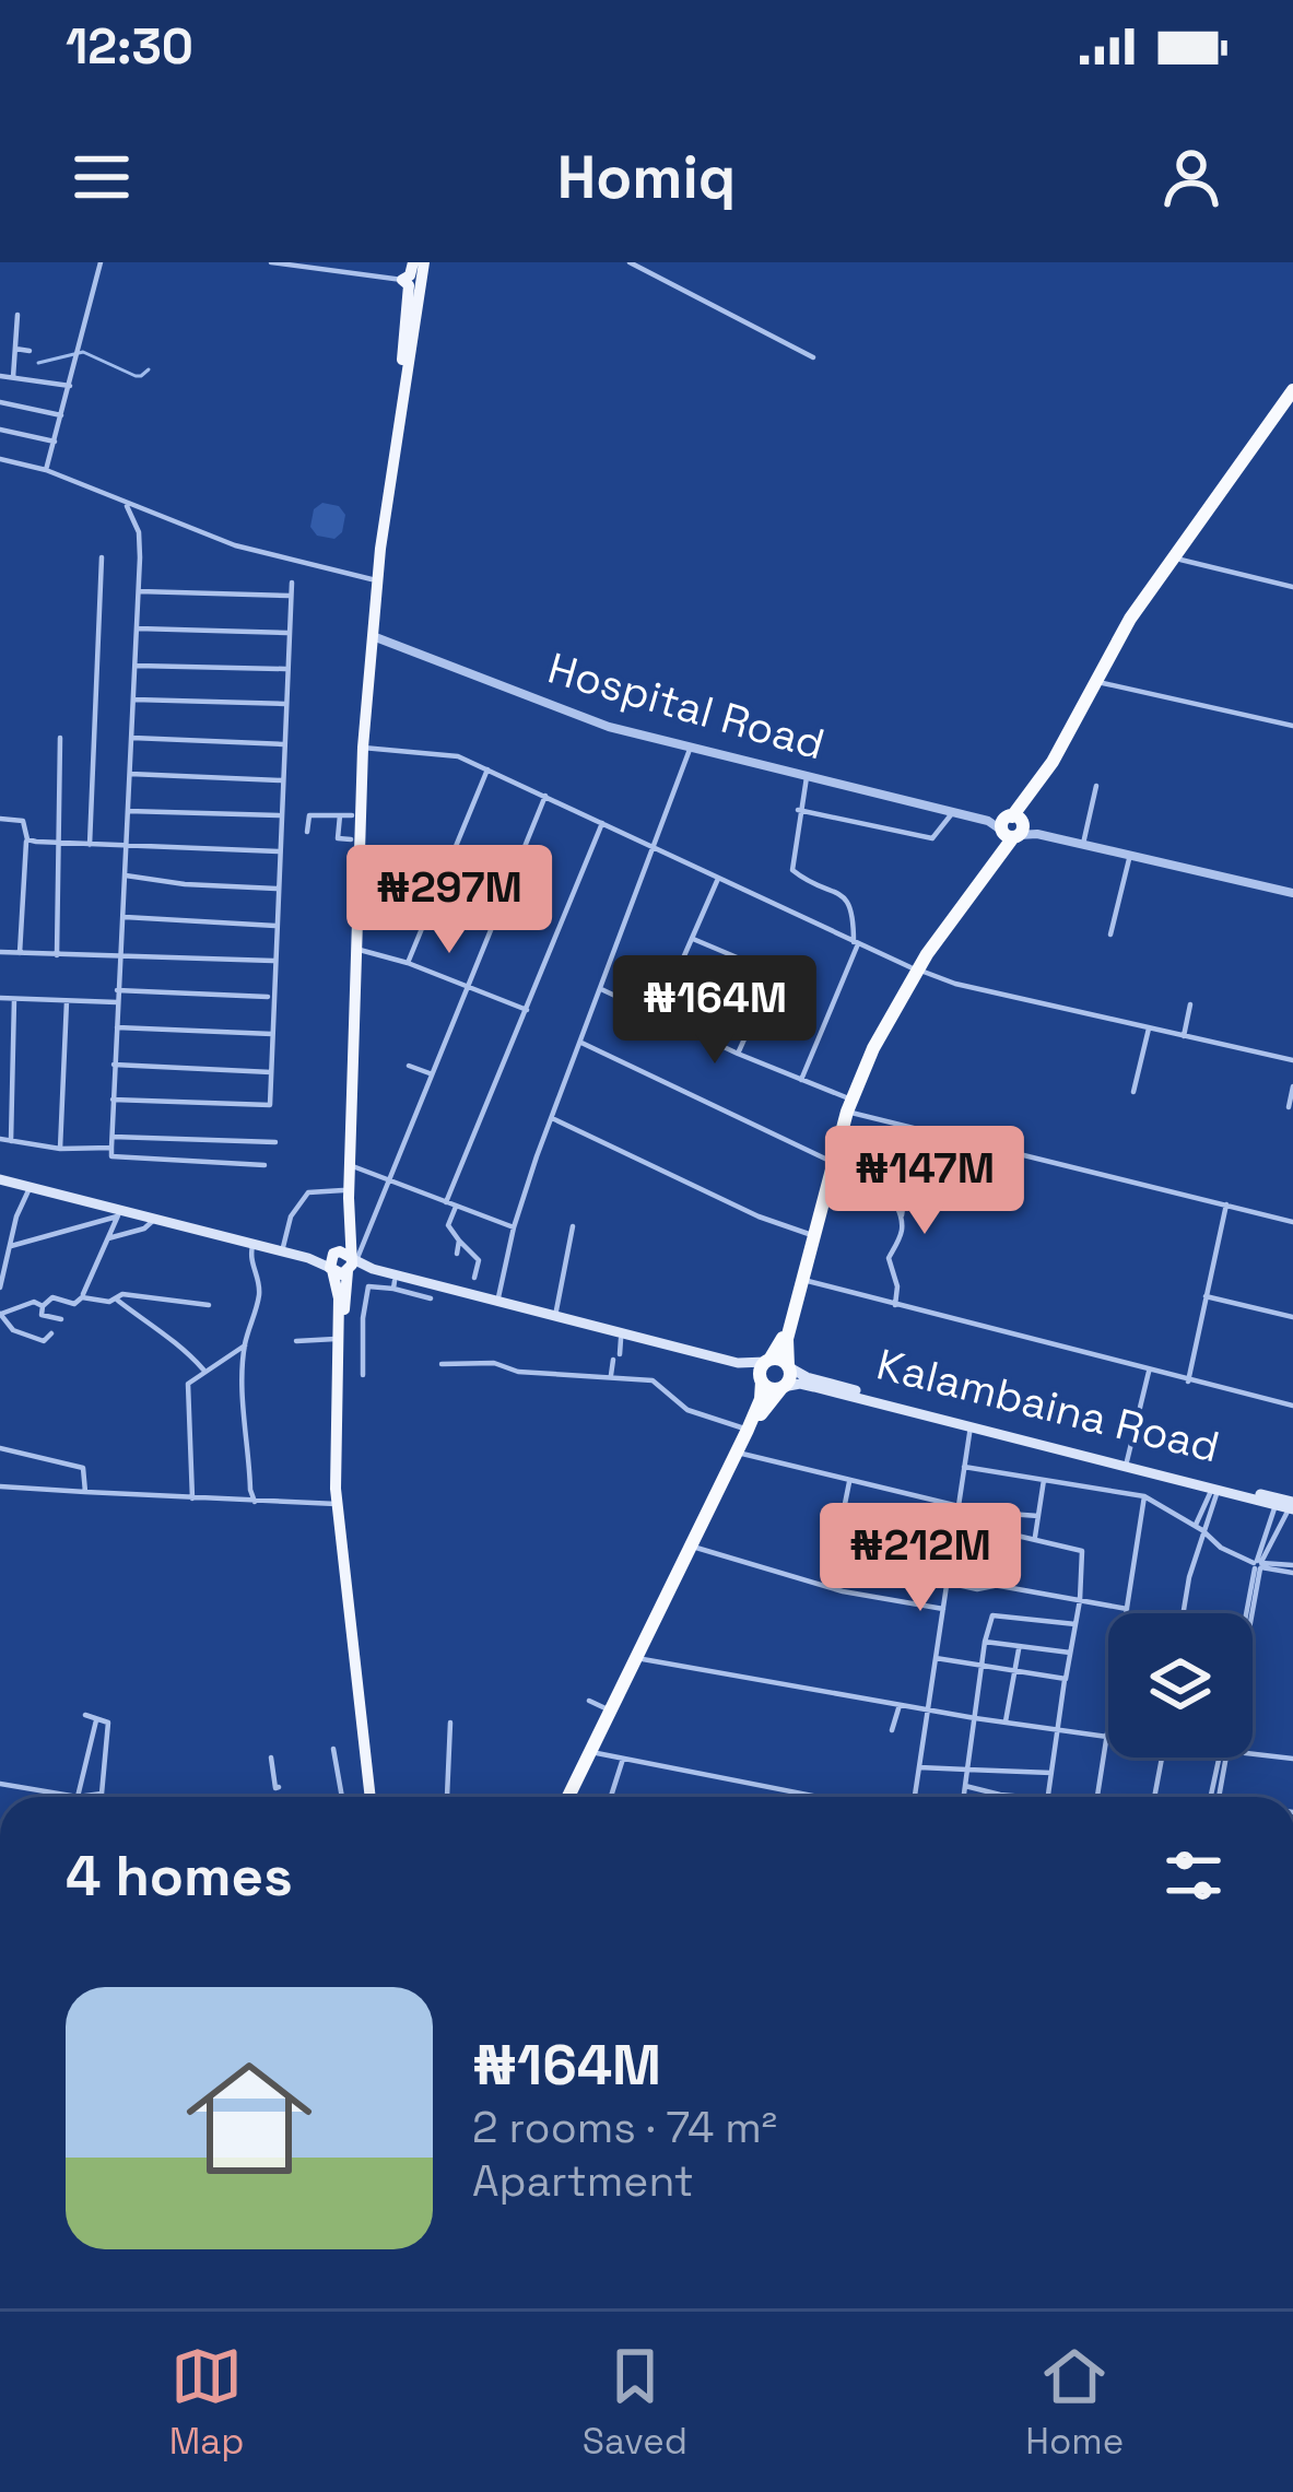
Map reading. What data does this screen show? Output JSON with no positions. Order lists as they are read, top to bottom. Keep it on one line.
{"streets":{"main road":["Kalambaina Road"],"street":["Hospital Road"]},"page":{"status":"12:30","header":"Homiq","price":["₦297M","₦164M","₦147M","₦212M"],"heading":"4 homes","list":[{"name":"₦164M","note":"2 rooms · 74 m² · Apartment"}],"tabs":["Map","Saved","Home"]}}
